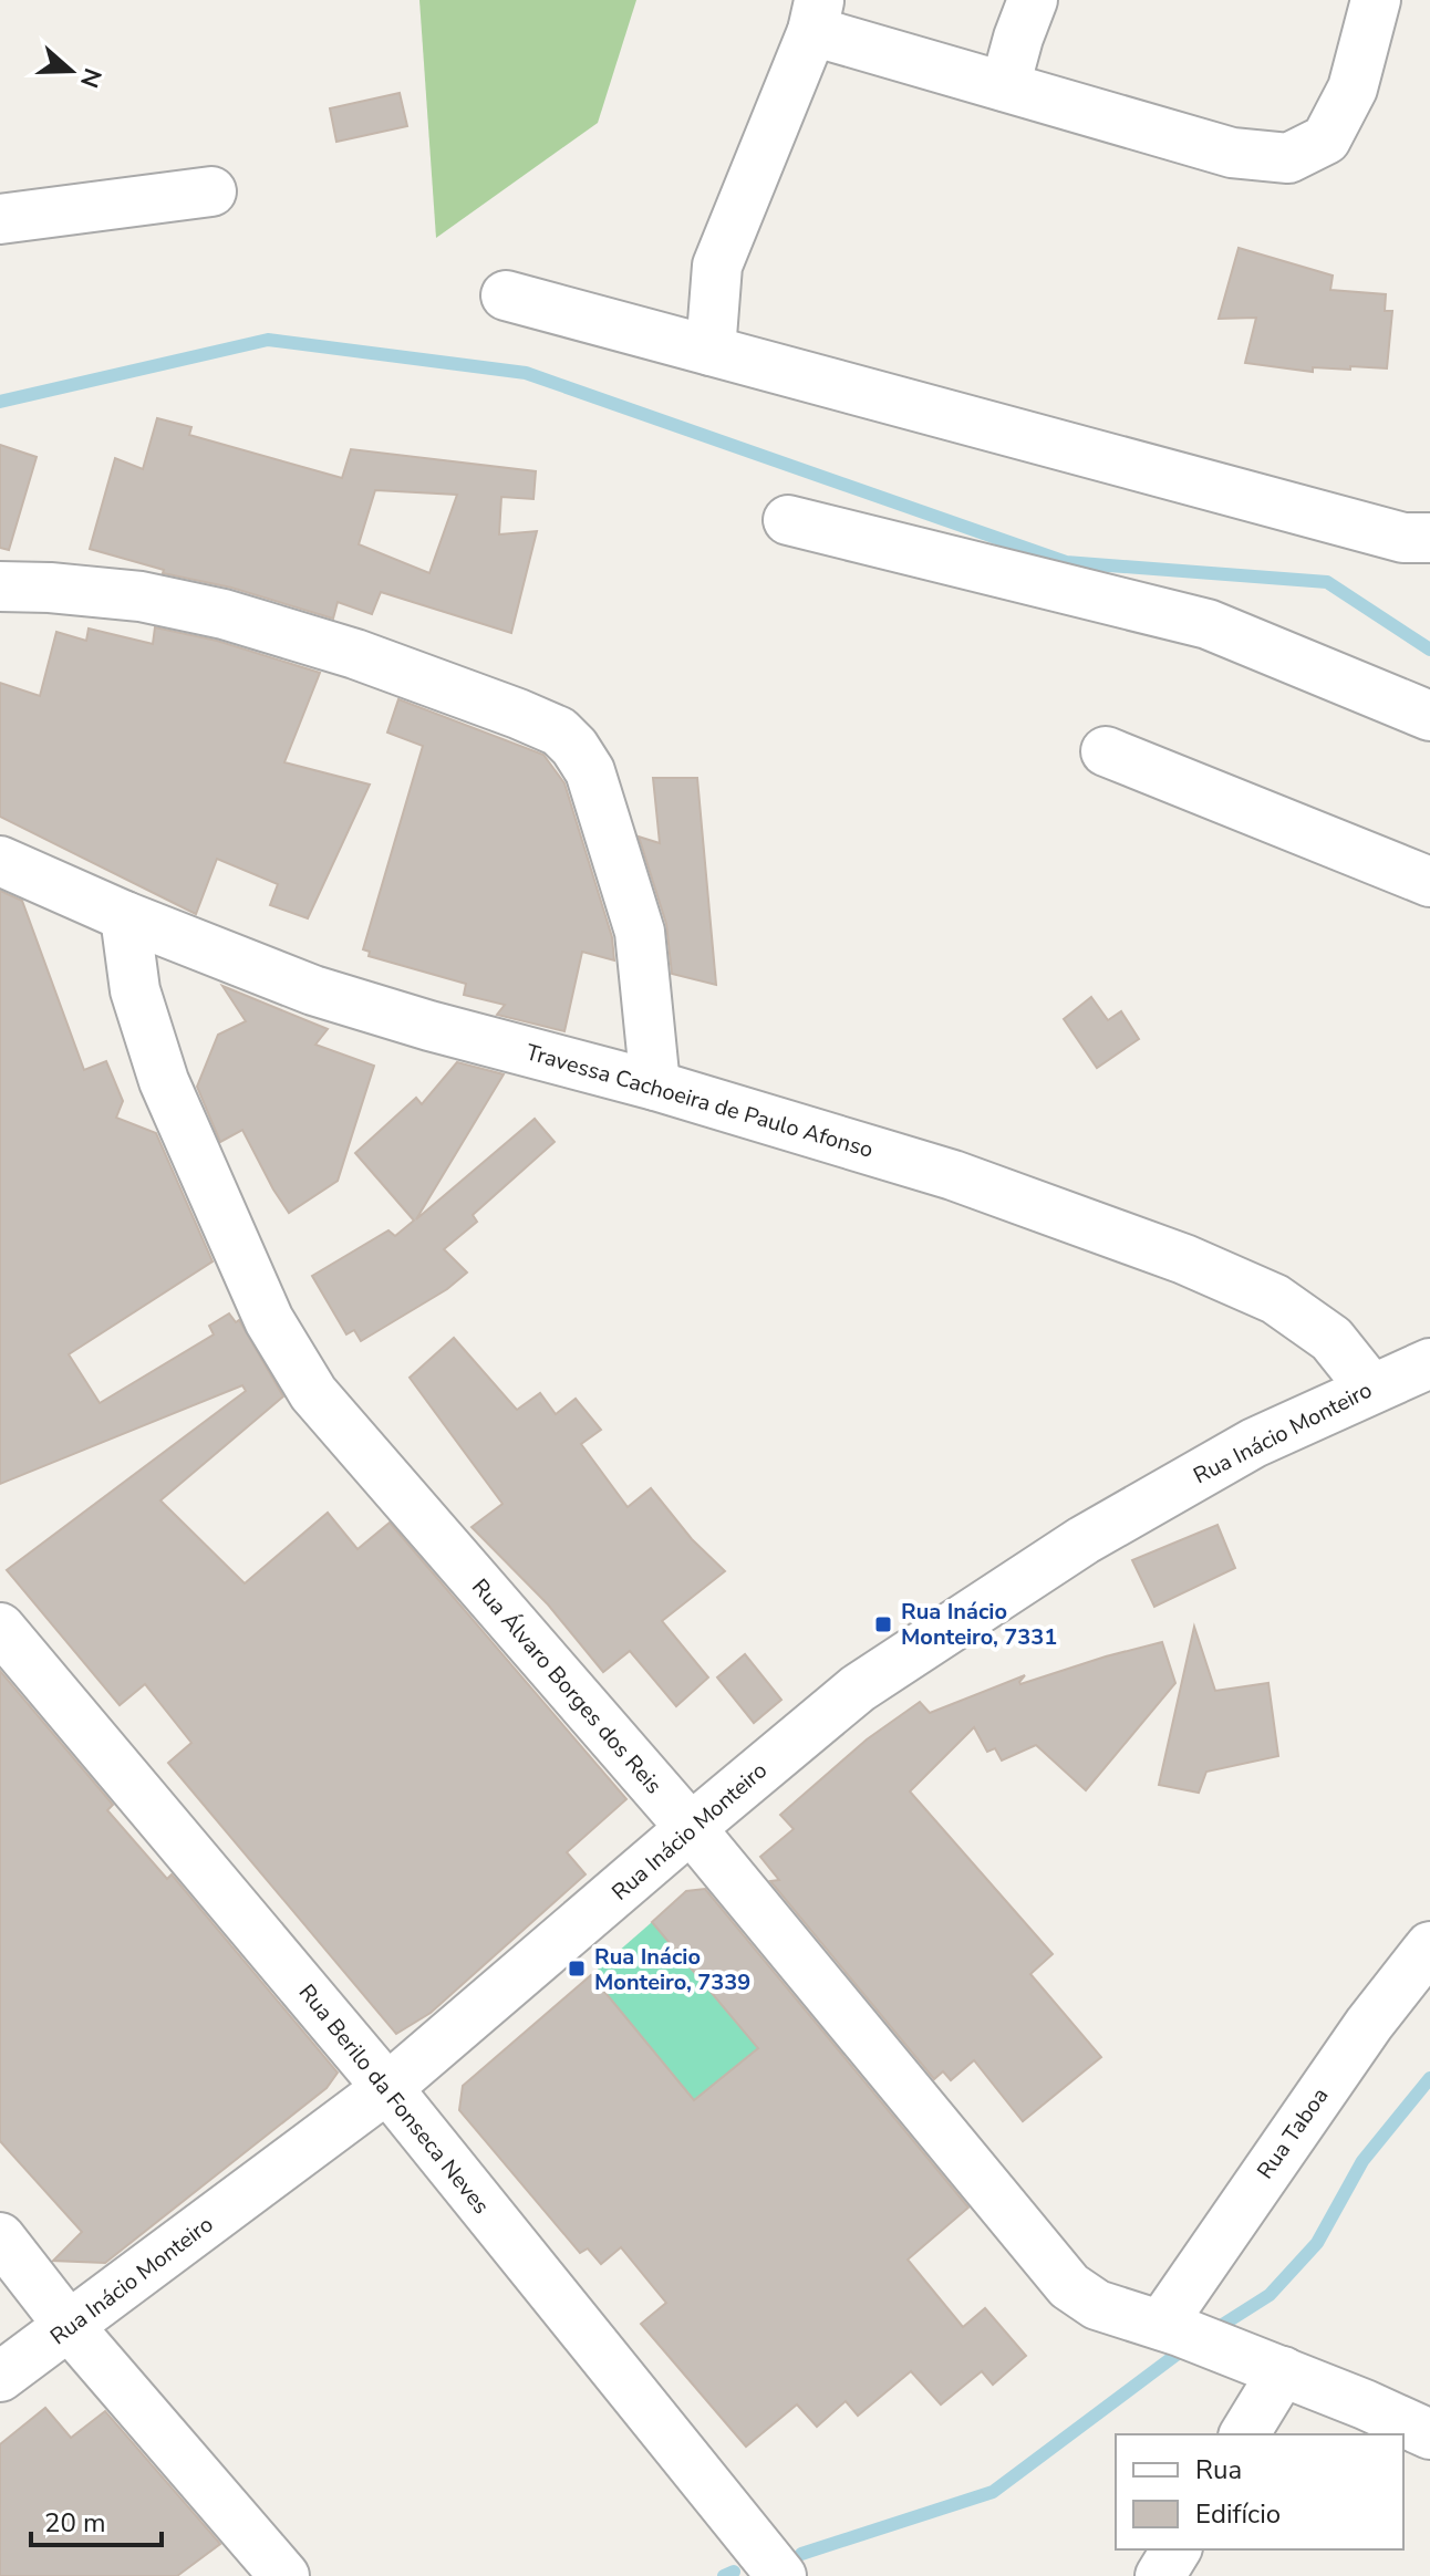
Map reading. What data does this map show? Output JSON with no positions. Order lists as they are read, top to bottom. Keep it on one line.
{"streets":{"street":["Travessa Cachoeira de Paulo Afonso","Rua Inácio Monteiro","Rua Álvaro Borges dos Reis","Rua Berilo da Fonseca Neves","Rua Taboa"]},"crossings":[["Travessa Cachoeira de Paulo Afonso","Rua Inácio Monteiro"],["Travessa Cachoeira de Paulo Afonso","Rua Álvaro Borges dos Reis"],["Rua Inácio Monteiro","Rua Álvaro Borges dos Reis"],["Rua Inácio Monteiro","Rua Berilo da Fonseca Neves"],["Rua Álvaro Borges dos Reis","Rua Taboa"]],"places":{"transit":["Rua Inácio Monteiro, 7331","Rua Inácio Monteiro, 7339"]},"legend":["Rua","Edifício"],"scale_bar":"20 m","north":"right"}
